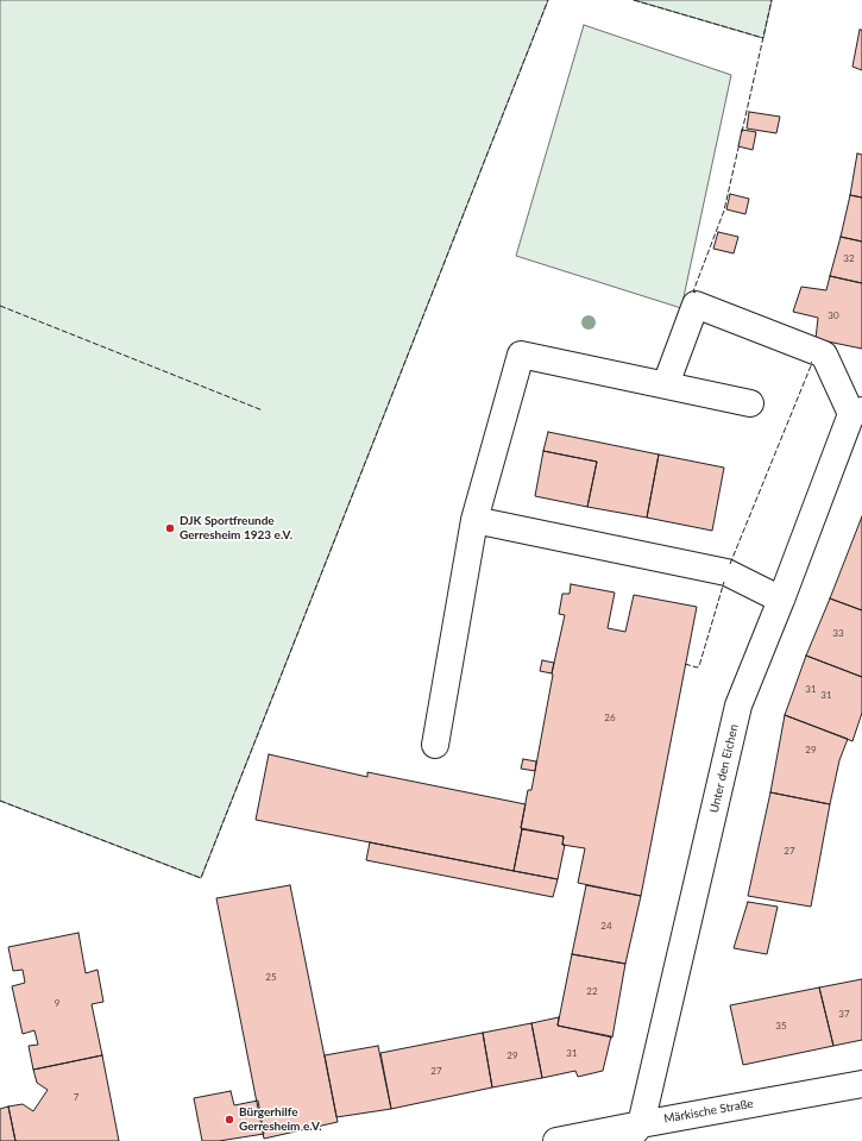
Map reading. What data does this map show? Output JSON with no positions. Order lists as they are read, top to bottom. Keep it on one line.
{"streets":{"street":["Unter den Eichen","Märkische Straße"]},"crossings":[["Unter den Eichen","Märkische Straße"]],"places":["DJK Sportfreunde Gerresheim 1923 e.V.","Bürgerhilfe Gerresheim e.V."],"house_numbers":["32","30","33","31","31","26","29","27","24","25","22","9","37","35","31","29","27","7"]}
